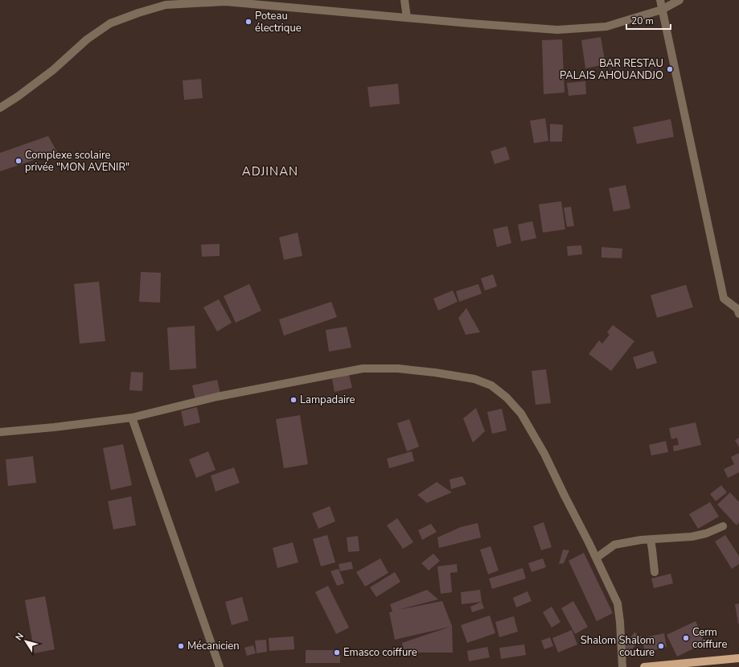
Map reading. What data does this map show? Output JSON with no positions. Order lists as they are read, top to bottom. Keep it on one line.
{"districts":["ADJINAN"],"places":["Poteau électrique","BAR RESTAU PALAIS AHOUANDJO","Complexe scolaire privée \"MON AVENIR\"","Lampadaire","Cerm coiffure","Mécanicien","Shalom Shalom couture","Emasco coiffure"],"scale_bar":"20 m","north":"top left"}
